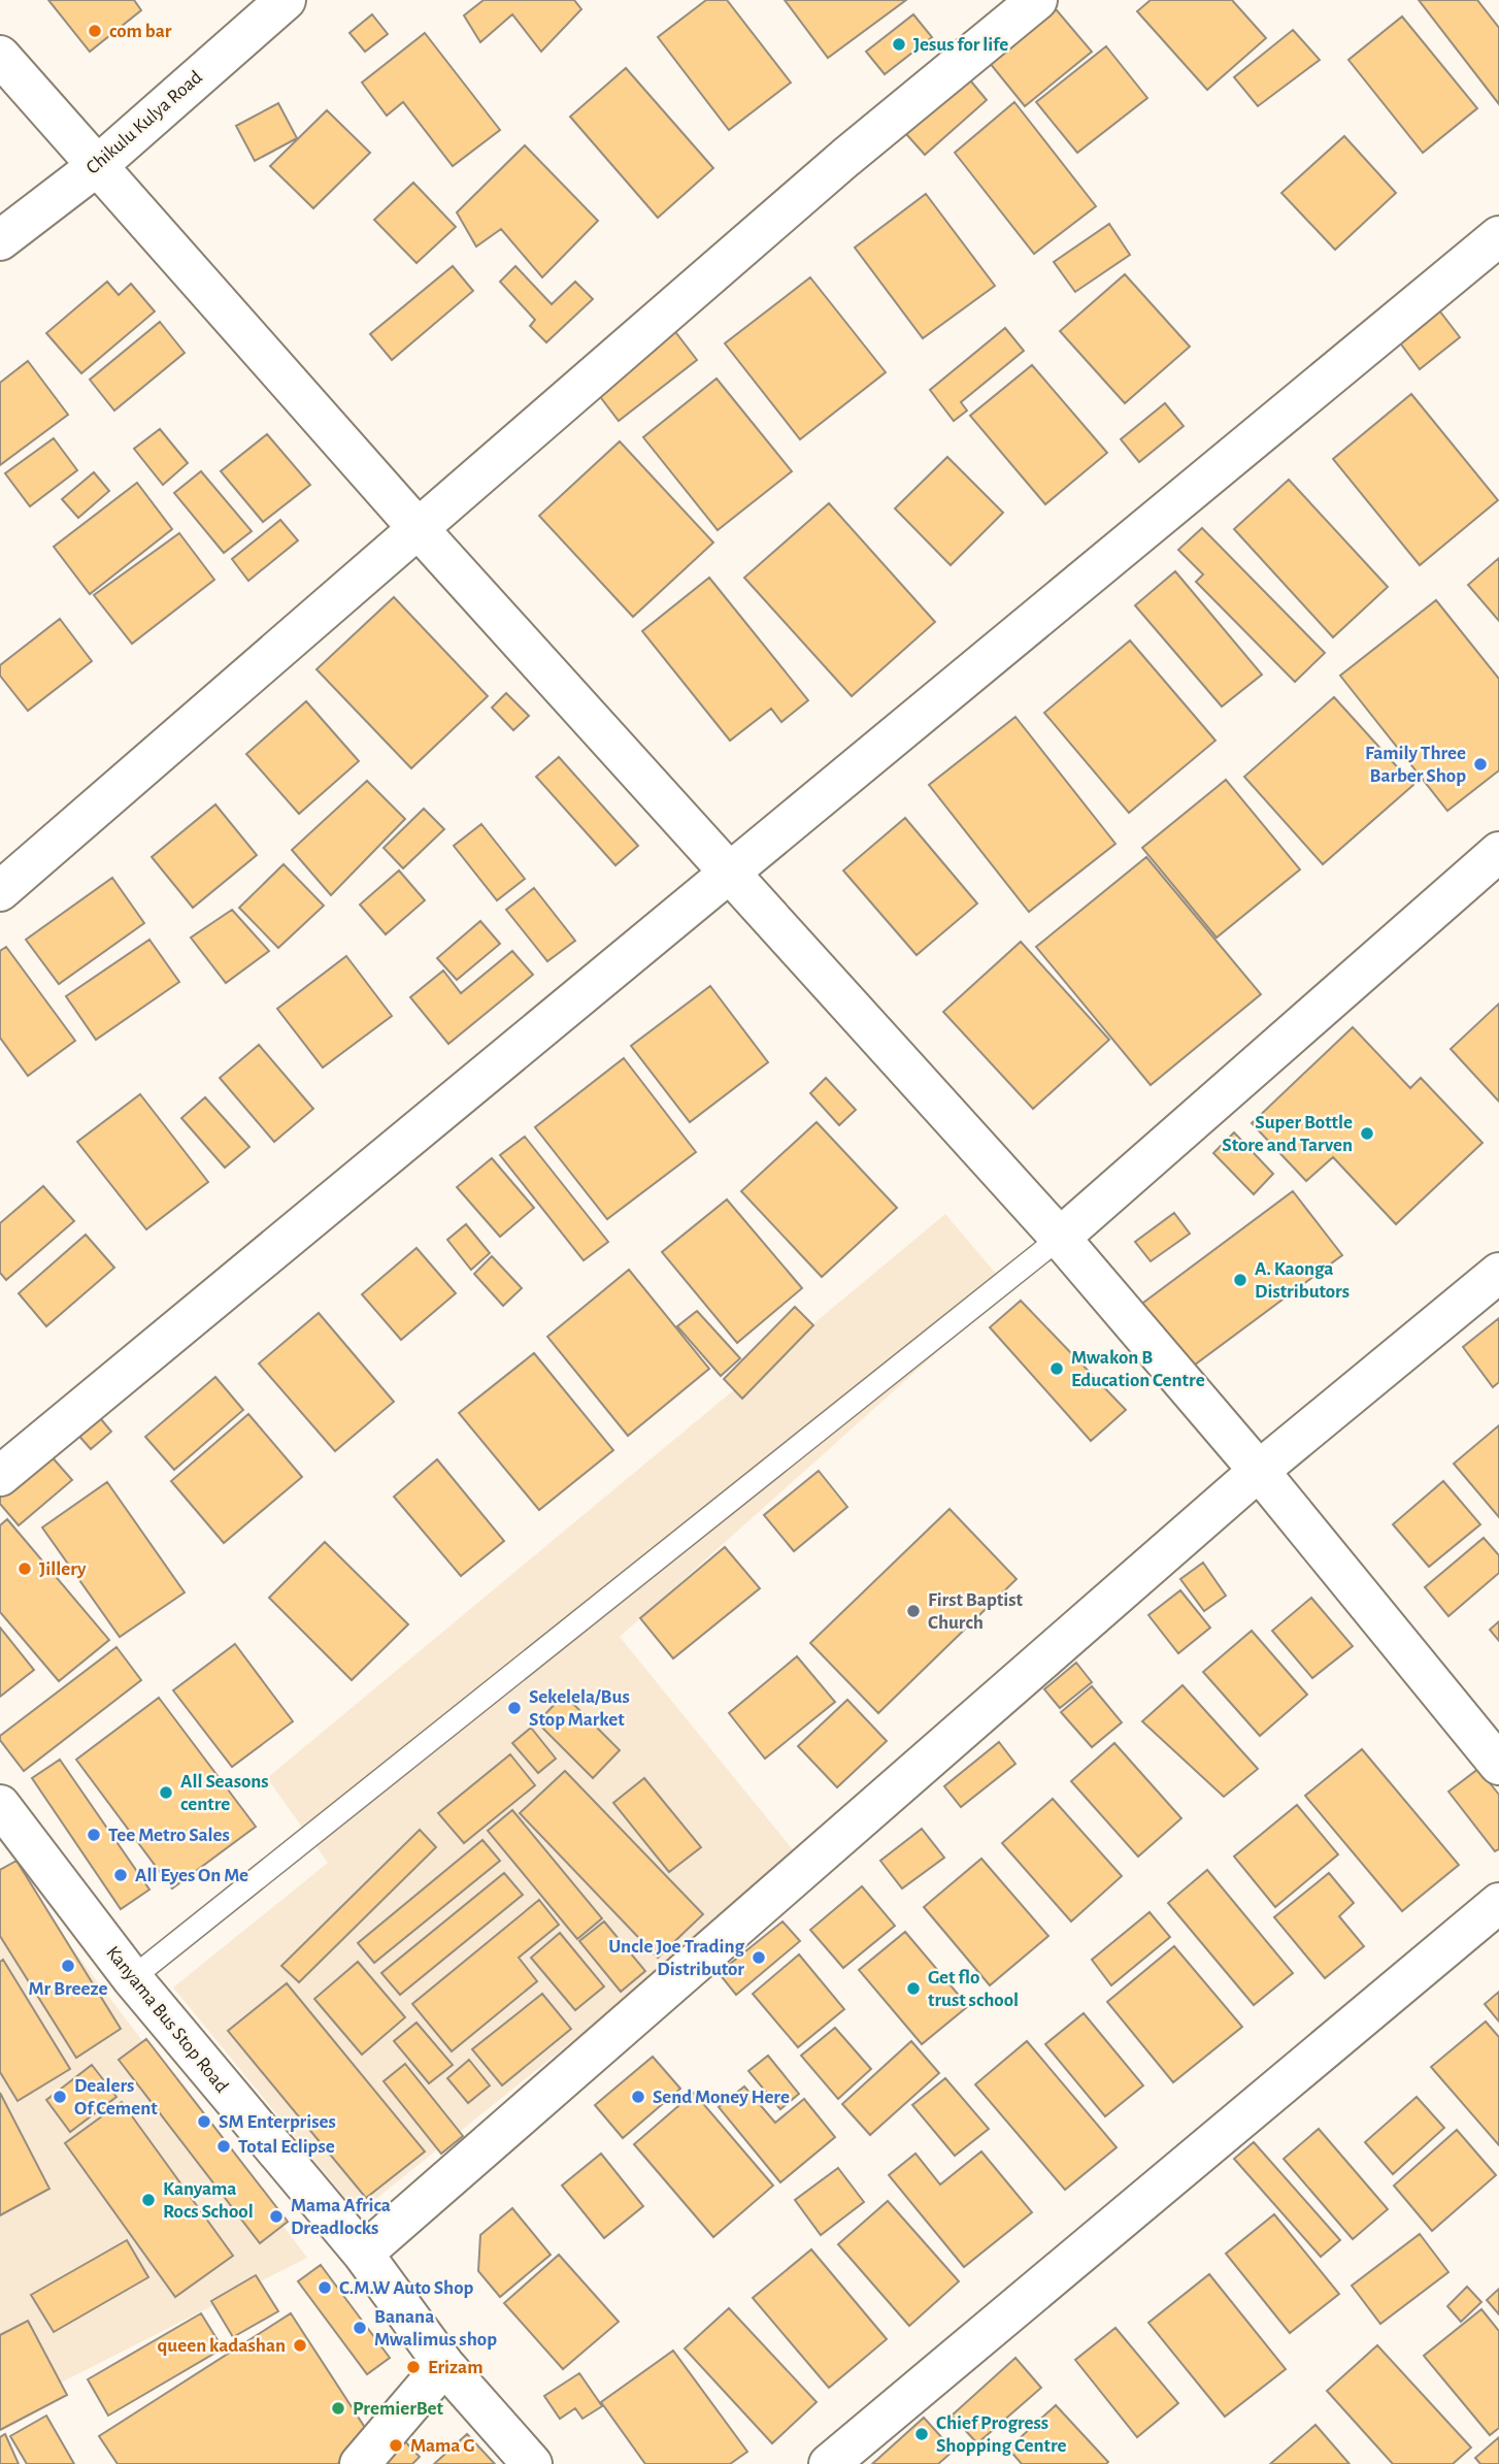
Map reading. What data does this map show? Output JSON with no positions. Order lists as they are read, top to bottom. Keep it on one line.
{"streets":{"street":["Chikulu Kulya Road","Kanyama Bus Stop Road"]},"places":["com bar","Jesus for life","Family Three Barber Shop","Super Bottle Store and Tarven","A. Kaonga Distributors","Mwakon B Education Centre","Jillery","First Baptist Church","Sekelela/Bus Stop Market","All Seasons centre","Tee Metro Sales","All Eyes On Me","Uncle Joe Trading Distributor","Mr Breeze","Get flo trust school","Dealers Of Cement","Send Money Here","SM Enterprises","Total Eclipse","Kanyama Rocs School","Mama Africa Dreadlocks","C.M.W Auto Shop","Banana Mwalimus shop","queen kadashan","Erizam","PremierBet","Chief Progress Shopping Centre","Mama G"]}
